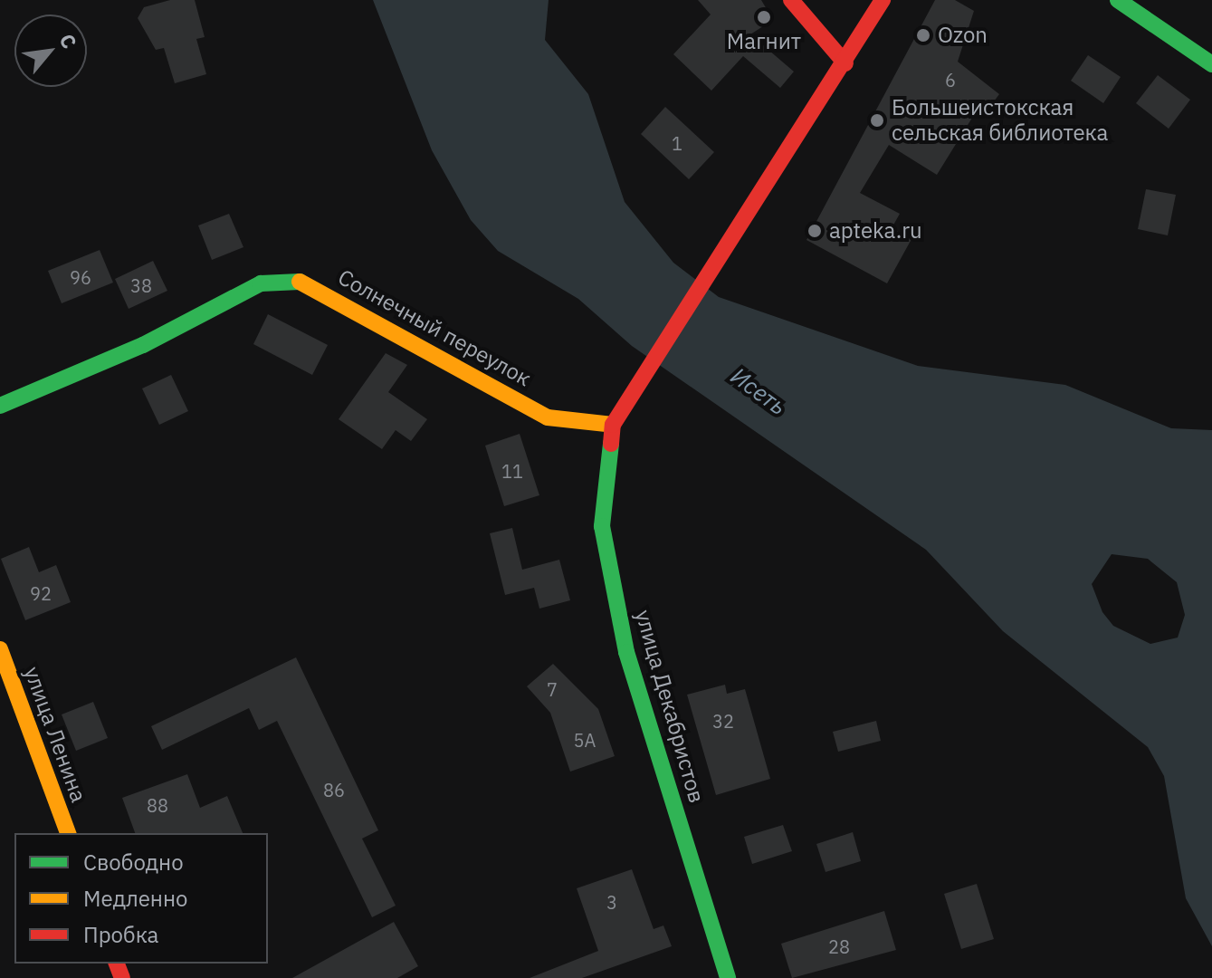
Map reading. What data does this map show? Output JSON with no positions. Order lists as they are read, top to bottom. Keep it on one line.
{"streets":{"street":["Солнечный переулок","улица Декабристов","улица Ленина"]},"crossings":[["Солнечный переулок","улица Декабристов"]],"water":["Исеть"],"places":["Магнит","Ozon","Большеистокская сельская библиотека","apteka.ru"],"house_numbers":["6","1","96","38","11","92","7","32","5А","86","88","3","28"],"legend":["Свободно","Медленно","Пробка"],"north":"top right"}
